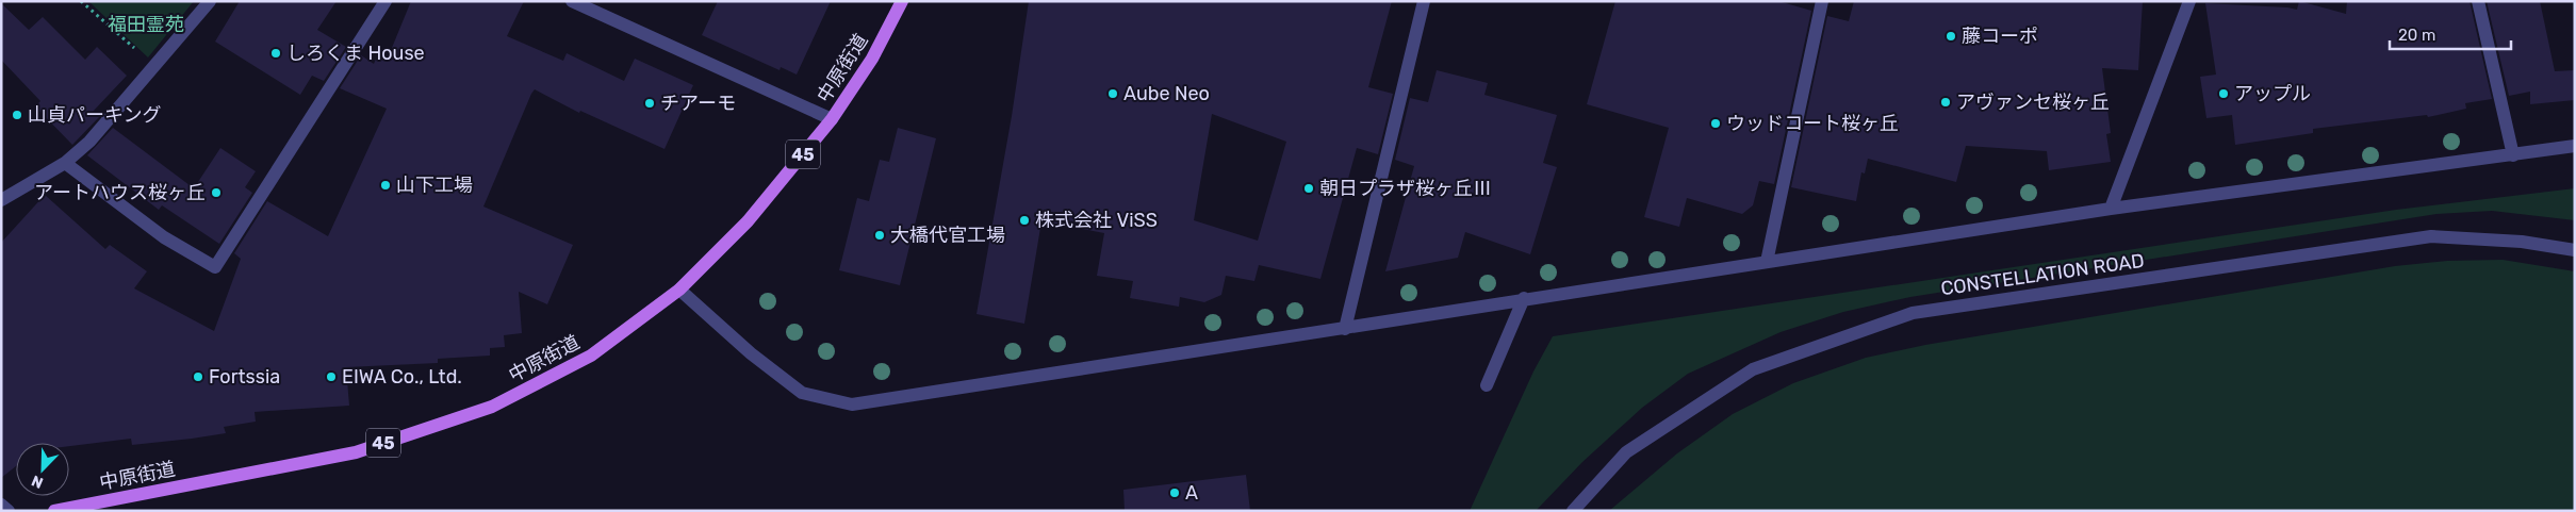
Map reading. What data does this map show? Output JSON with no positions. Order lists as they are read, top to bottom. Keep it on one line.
{"streets":{"main road":["中原街道","45"],"street":["CONSTELLATION ROAD"]},"parks":["福田霊苑"],"places":["藤コーポ","しろくま House","Aube Neo","アップル","アヴァンセ桜ヶ丘","チアーモ","山貞パーキング","ウッドコート桜ヶ丘","山下工場","朝日プラザ桜ヶ丘Ⅲ","アートハウス桜ヶ丘","株式会社 ViSS","大橋代官工場","Fortssia","EIWA Co., Ltd.","A"],"scale_bar":"20 m","north":"bottom left"}
